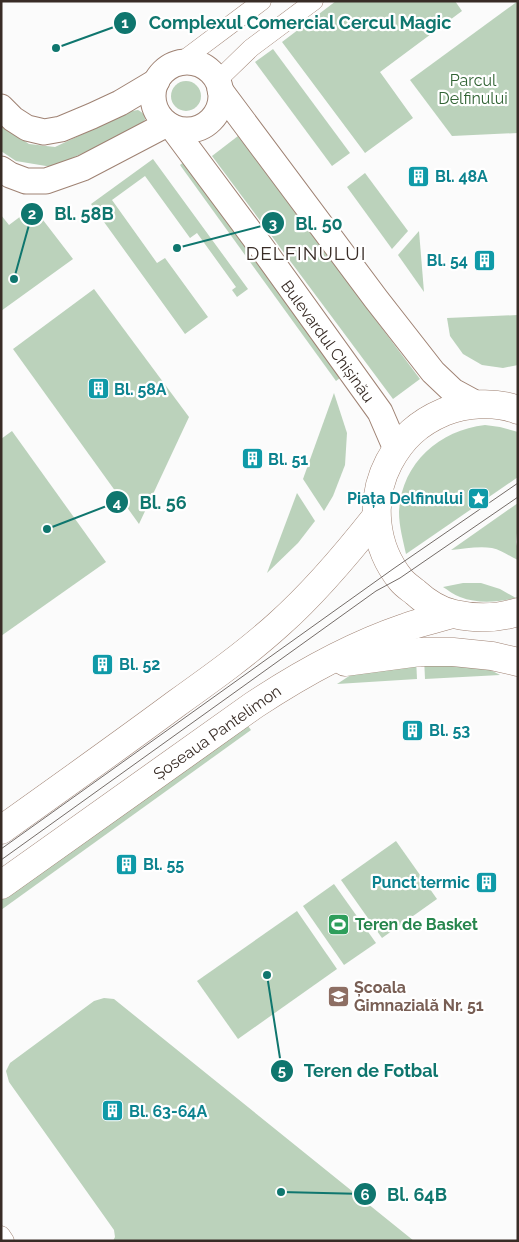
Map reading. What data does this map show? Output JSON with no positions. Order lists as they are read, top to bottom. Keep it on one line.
{"streets":{"main road":["Bulevardul Chișinău","Șoseaua Pantelimon"]},"districts":["DELFINULUI"],"parks":["Parcul Delfinului"],"places":{"other":["Complexul Comercial Cercul Magic","Bl. 50","Bl. 58B","Bl. 56","Teren de Fotbal","Bl. 64B"],"building":["Bl. 48A","Bl. 54","Bl. 58A","Bl. 51","Bl. 52","Bl. 53","Bl. 55","Punct termic","Bl. 63-64A"],"place":["Piața Delfinului"],"sports":["Teren de Basket"],"school or university":["Școala Gimnazială Nr. 51"]}}
